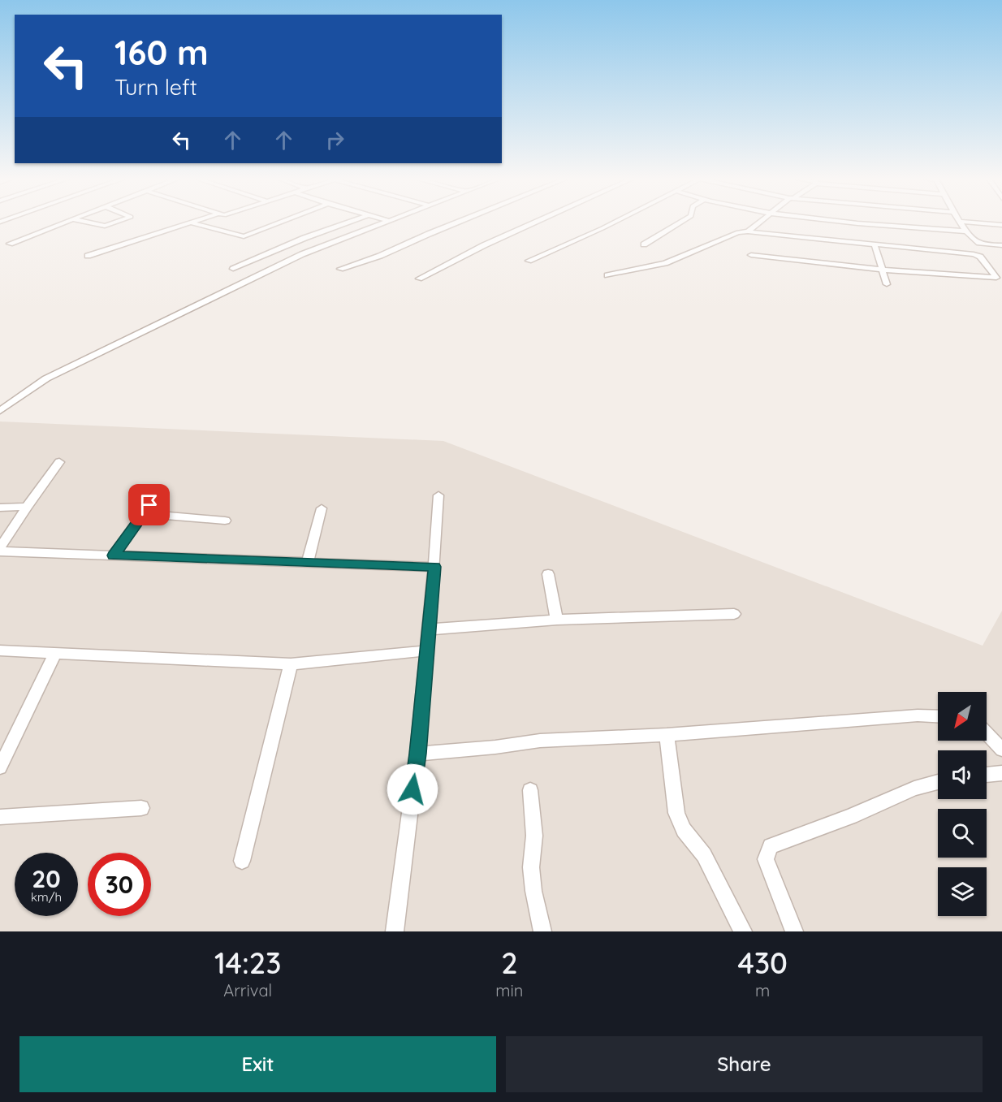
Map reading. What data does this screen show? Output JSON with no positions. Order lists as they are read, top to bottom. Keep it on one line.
{"north":"bottom left","page":{"turn":["160 m","Turn left"],"speed":"20 km/h","limit":"30","eta":["14:23","Arrival","2","min","430","m"],"buttons":["Exit","Share"]}}
